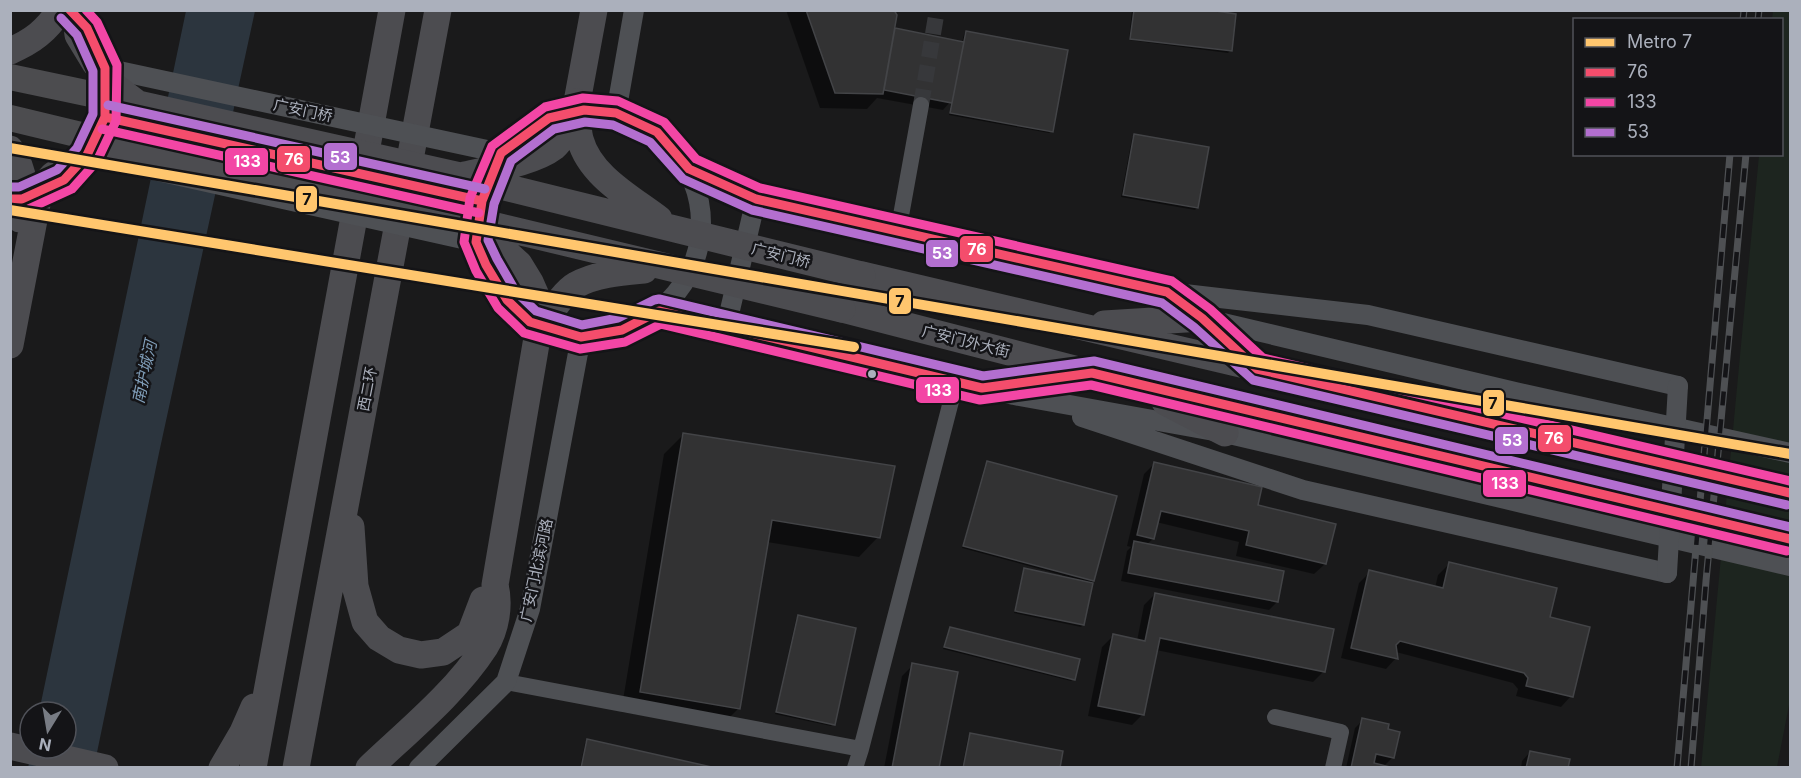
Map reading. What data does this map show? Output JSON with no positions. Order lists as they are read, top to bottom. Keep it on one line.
{"streets":{"highway":["广安门桥","广安门外大街","西二环"],"street":["广安门北滨河路"]},"water":["南护城河"],"lines":["transit line 76","transit line 133","transit line 53","metro line 7"],"legend":["Metro 7","76","133","53"],"north":"bottom"}
